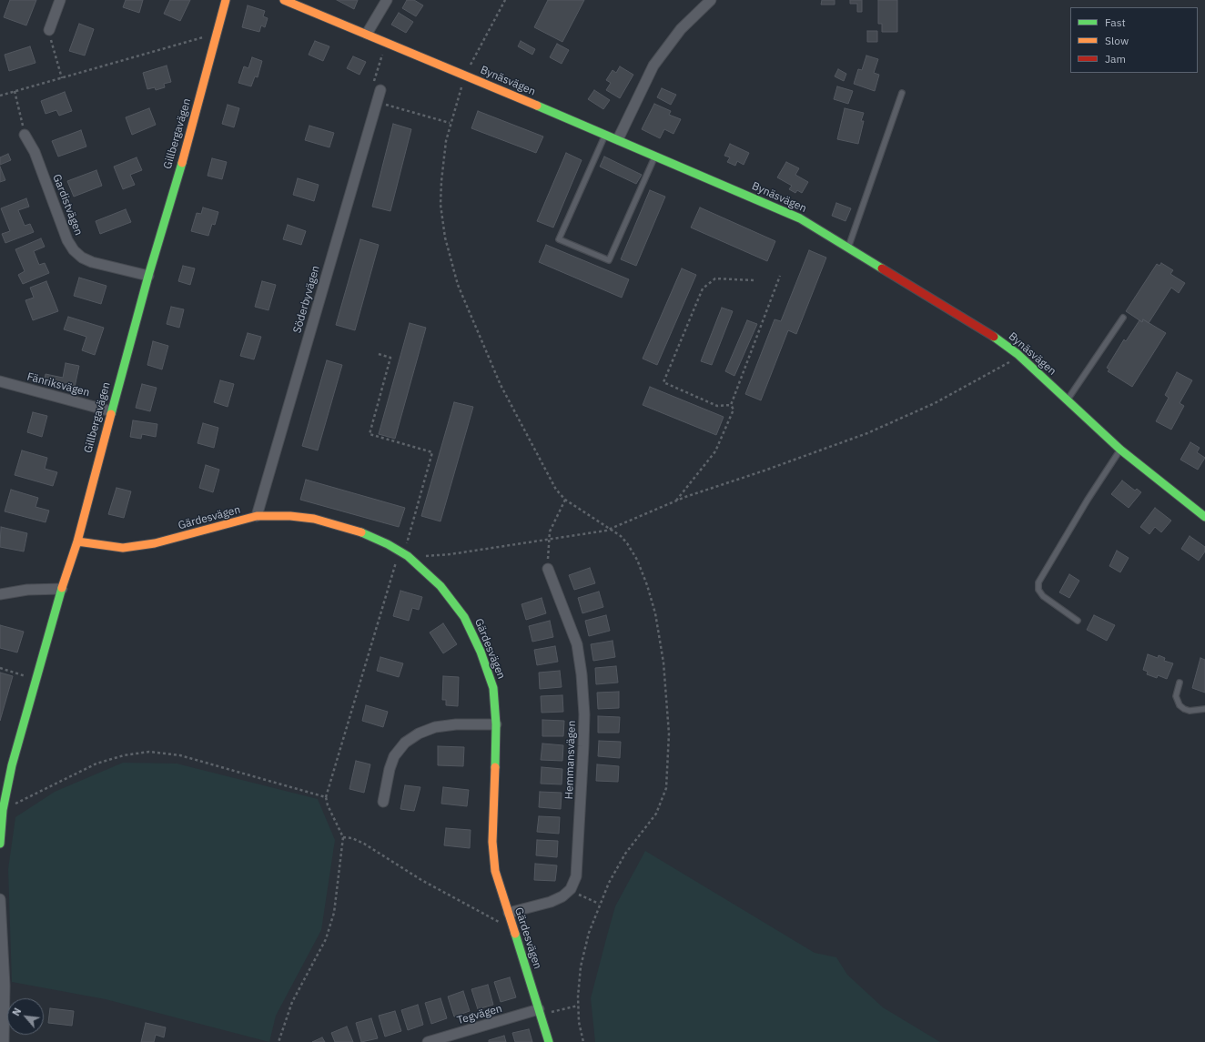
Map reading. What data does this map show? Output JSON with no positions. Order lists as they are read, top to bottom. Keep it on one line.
{"streets":{"street":["Bynäsvägen","Gillbergavägen","Gardistvägen","Söderbyvägen","Fänriksvägen","Gärdesvägen","Hemmansvägen","Tegvägen"]},"crossings":[["Gillbergavägen","Gardistvägen"],["Gillbergavägen","Fänriksvägen"],["Gillbergavägen","Gärdesvägen"],["Söderbyvägen","Gärdesvägen"],["Gärdesvägen","Tegvägen"]],"legend":["Fast","Slow","Jam"],"north":"top left"}
